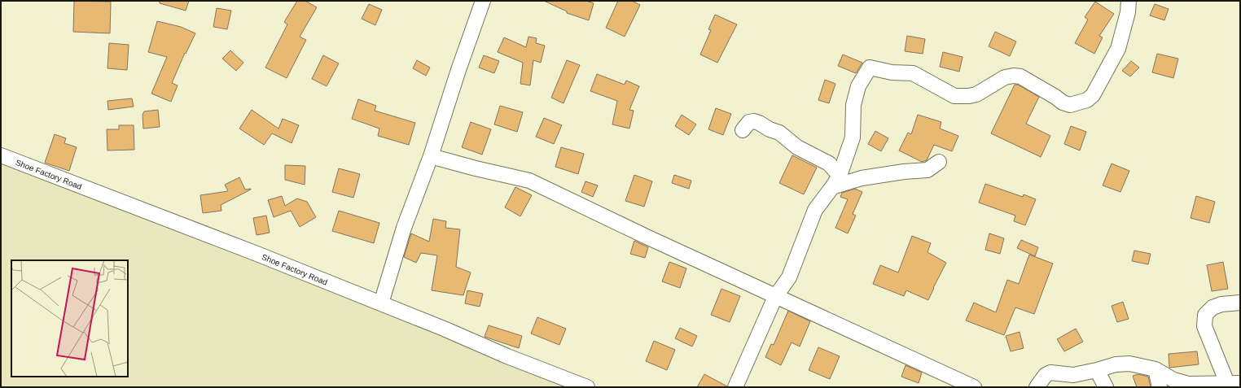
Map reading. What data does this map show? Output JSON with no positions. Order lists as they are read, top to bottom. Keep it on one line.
{"streets":{"street":["Shoe Factory Road"]}}
